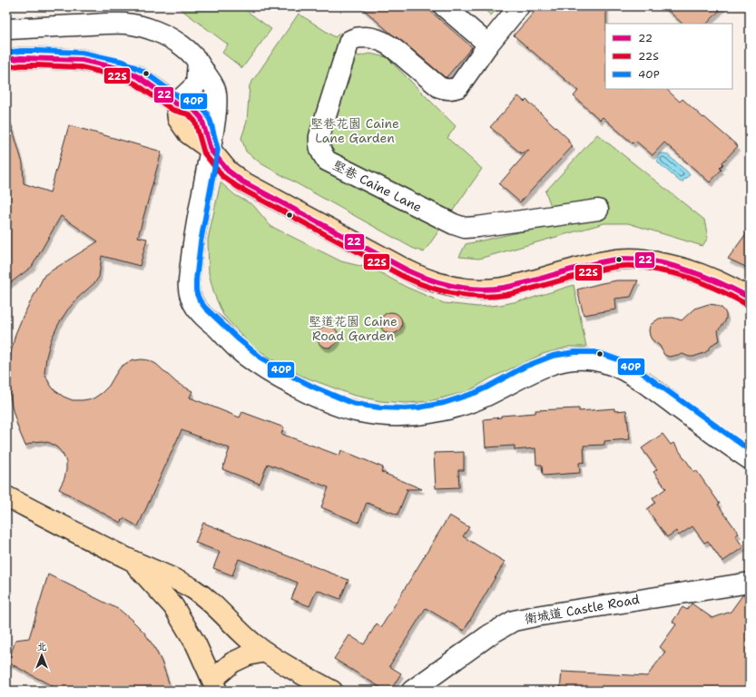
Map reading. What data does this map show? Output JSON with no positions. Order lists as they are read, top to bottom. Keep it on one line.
{"streets":{"street":["堅巷 Caine Lane","衛城道 Castle Road"]},"parks":["堅巷花園 Caine Lane Garden","堅道花園 Caine Road Garden"],"lines":["transit line 40P","transit line 22","transit line 22S"],"legend":["22","22S","40P"],"north":"top"}
